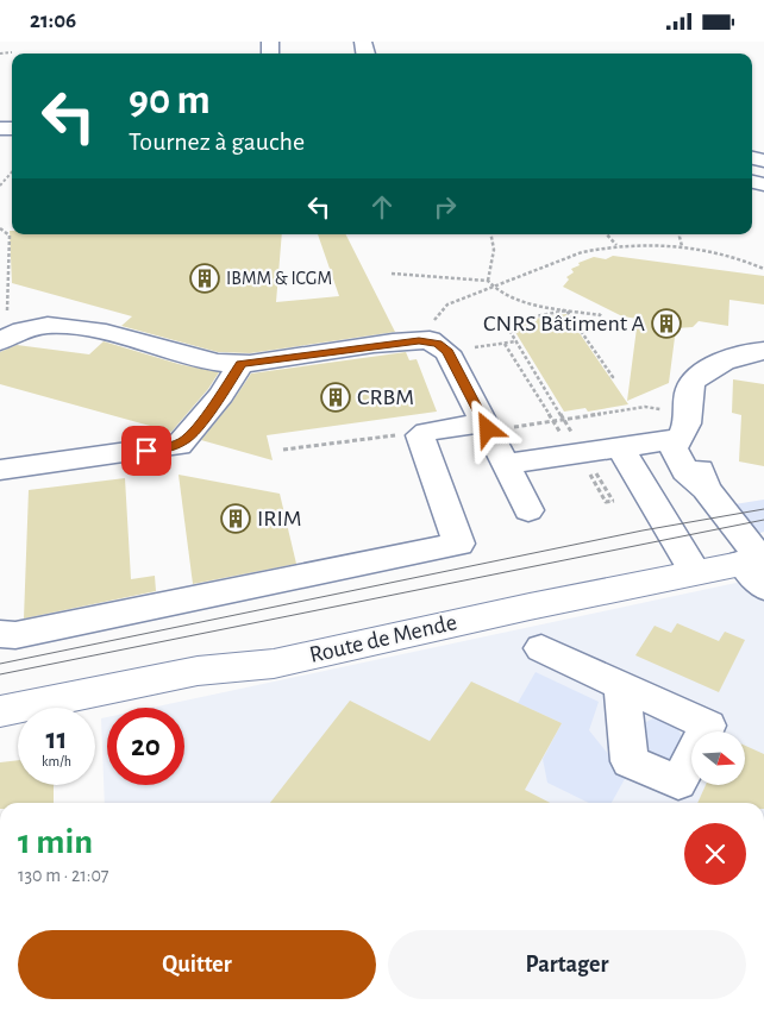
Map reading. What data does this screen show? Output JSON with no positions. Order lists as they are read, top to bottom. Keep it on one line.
{"streets":{"main road":["Route de Mende"]},"places":{"building":["IBMM & ICGM","CNRS Bâtiment A","CRBM","IRIM"]},"north":"right","page":{"status":"21:06","turn":["90 m","Tournez à gauche"],"speed":"11 km/h","limit":"20","heading":["1 min","130 m · 21:07"],"buttons":["Quitter","Partager"]}}
